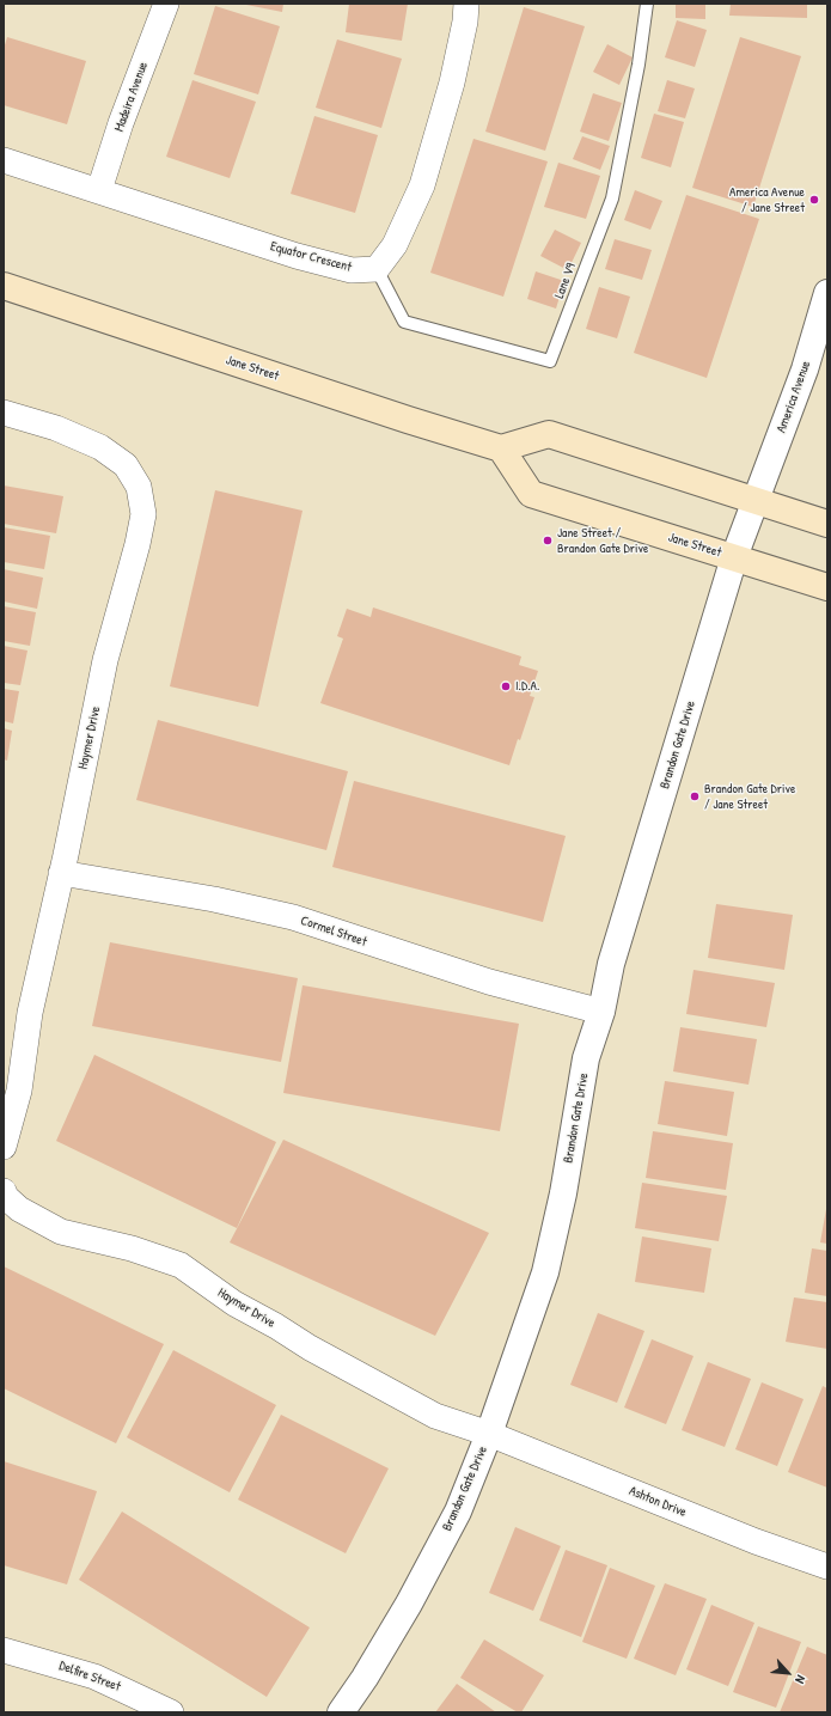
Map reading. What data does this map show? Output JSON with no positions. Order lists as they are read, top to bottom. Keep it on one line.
{"streets":{"main road":["Jane Street"],"street":["Madeira Avenue","Equator Crescent","America Avenue","Haymer Drive","Brandon Gate Drive","Cormel Street","Ashton Drive","Delfire Street"],"lane":["Lane V9"]},"crossings":[["Madeira Avenue","Equator Crescent"],["Equator Crescent","Lane V9"],["Jane Street","Brandon Gate Drive"],["America Avenue","Brandon Gate Drive"],["Haymer Drive","Brandon Gate Drive"],["Haymer Drive","Cormel Street"],["Haymer Drive","Ashton Drive"],["Brandon Gate Drive","Cormel Street"],["Brandon Gate Drive","Ashton Drive"]],"places":["America Avenue / Jane Street","Jane Street / Brandon Gate Drive","I.D.A.","Brandon Gate Drive / Jane Street"],"north":"bottom right"}
